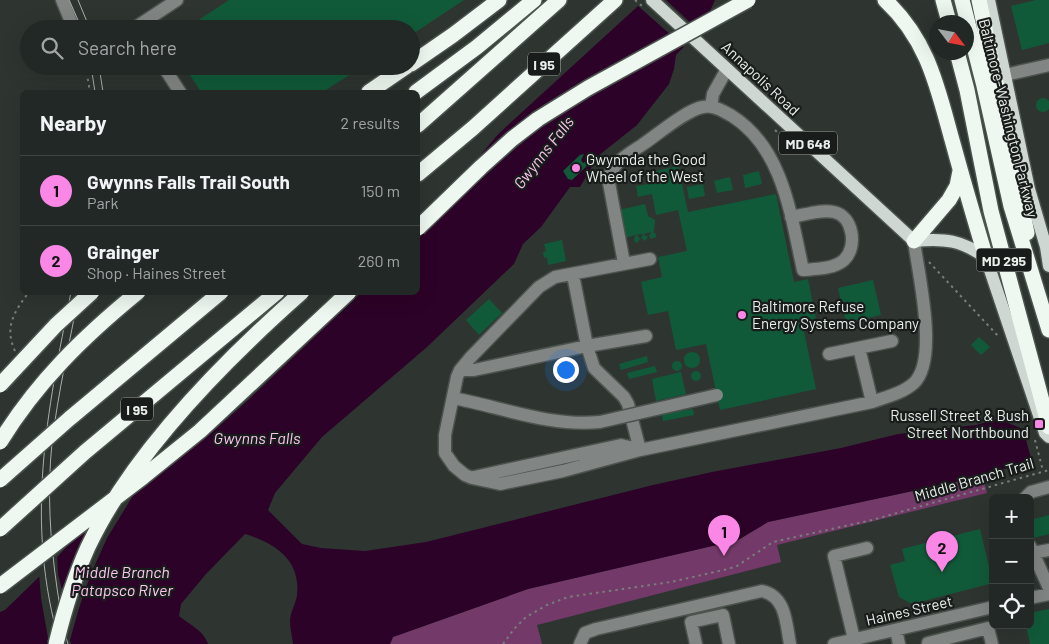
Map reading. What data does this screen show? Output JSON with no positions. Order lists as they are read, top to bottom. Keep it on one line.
{"streets":{"highway":["I 95","Baltimore-Washington Parkway","MD 295"],"main road":["Annapolis Road","MD 648"],"street":["Haines Street"],"path":["Middle Branch Trail"]},"crossings":[["Baltimore-Washington Parkway","MD 295"]],"water":["Gwynns Falls","Middle Branch Patapsco River"],"places":{"other":["Gwynnda the Good Wheel of the West","Baltimore Refuse Energy Systems Company"],"transit":["Russell Street & Bush Street Northbound"]},"north":"bottom right","page":{"search":"Search here","heading":["Nearby","2 results"],"list":[{"mark":"1","name":"Gwynns Falls Trail South","note":"Park","value":"150 m"},{"mark":"2","name":"Grainger","note":"Shop · Haines Street","value":"260 m"}],"map_buttons":["+","−"],"pins":["1","2"]}}
